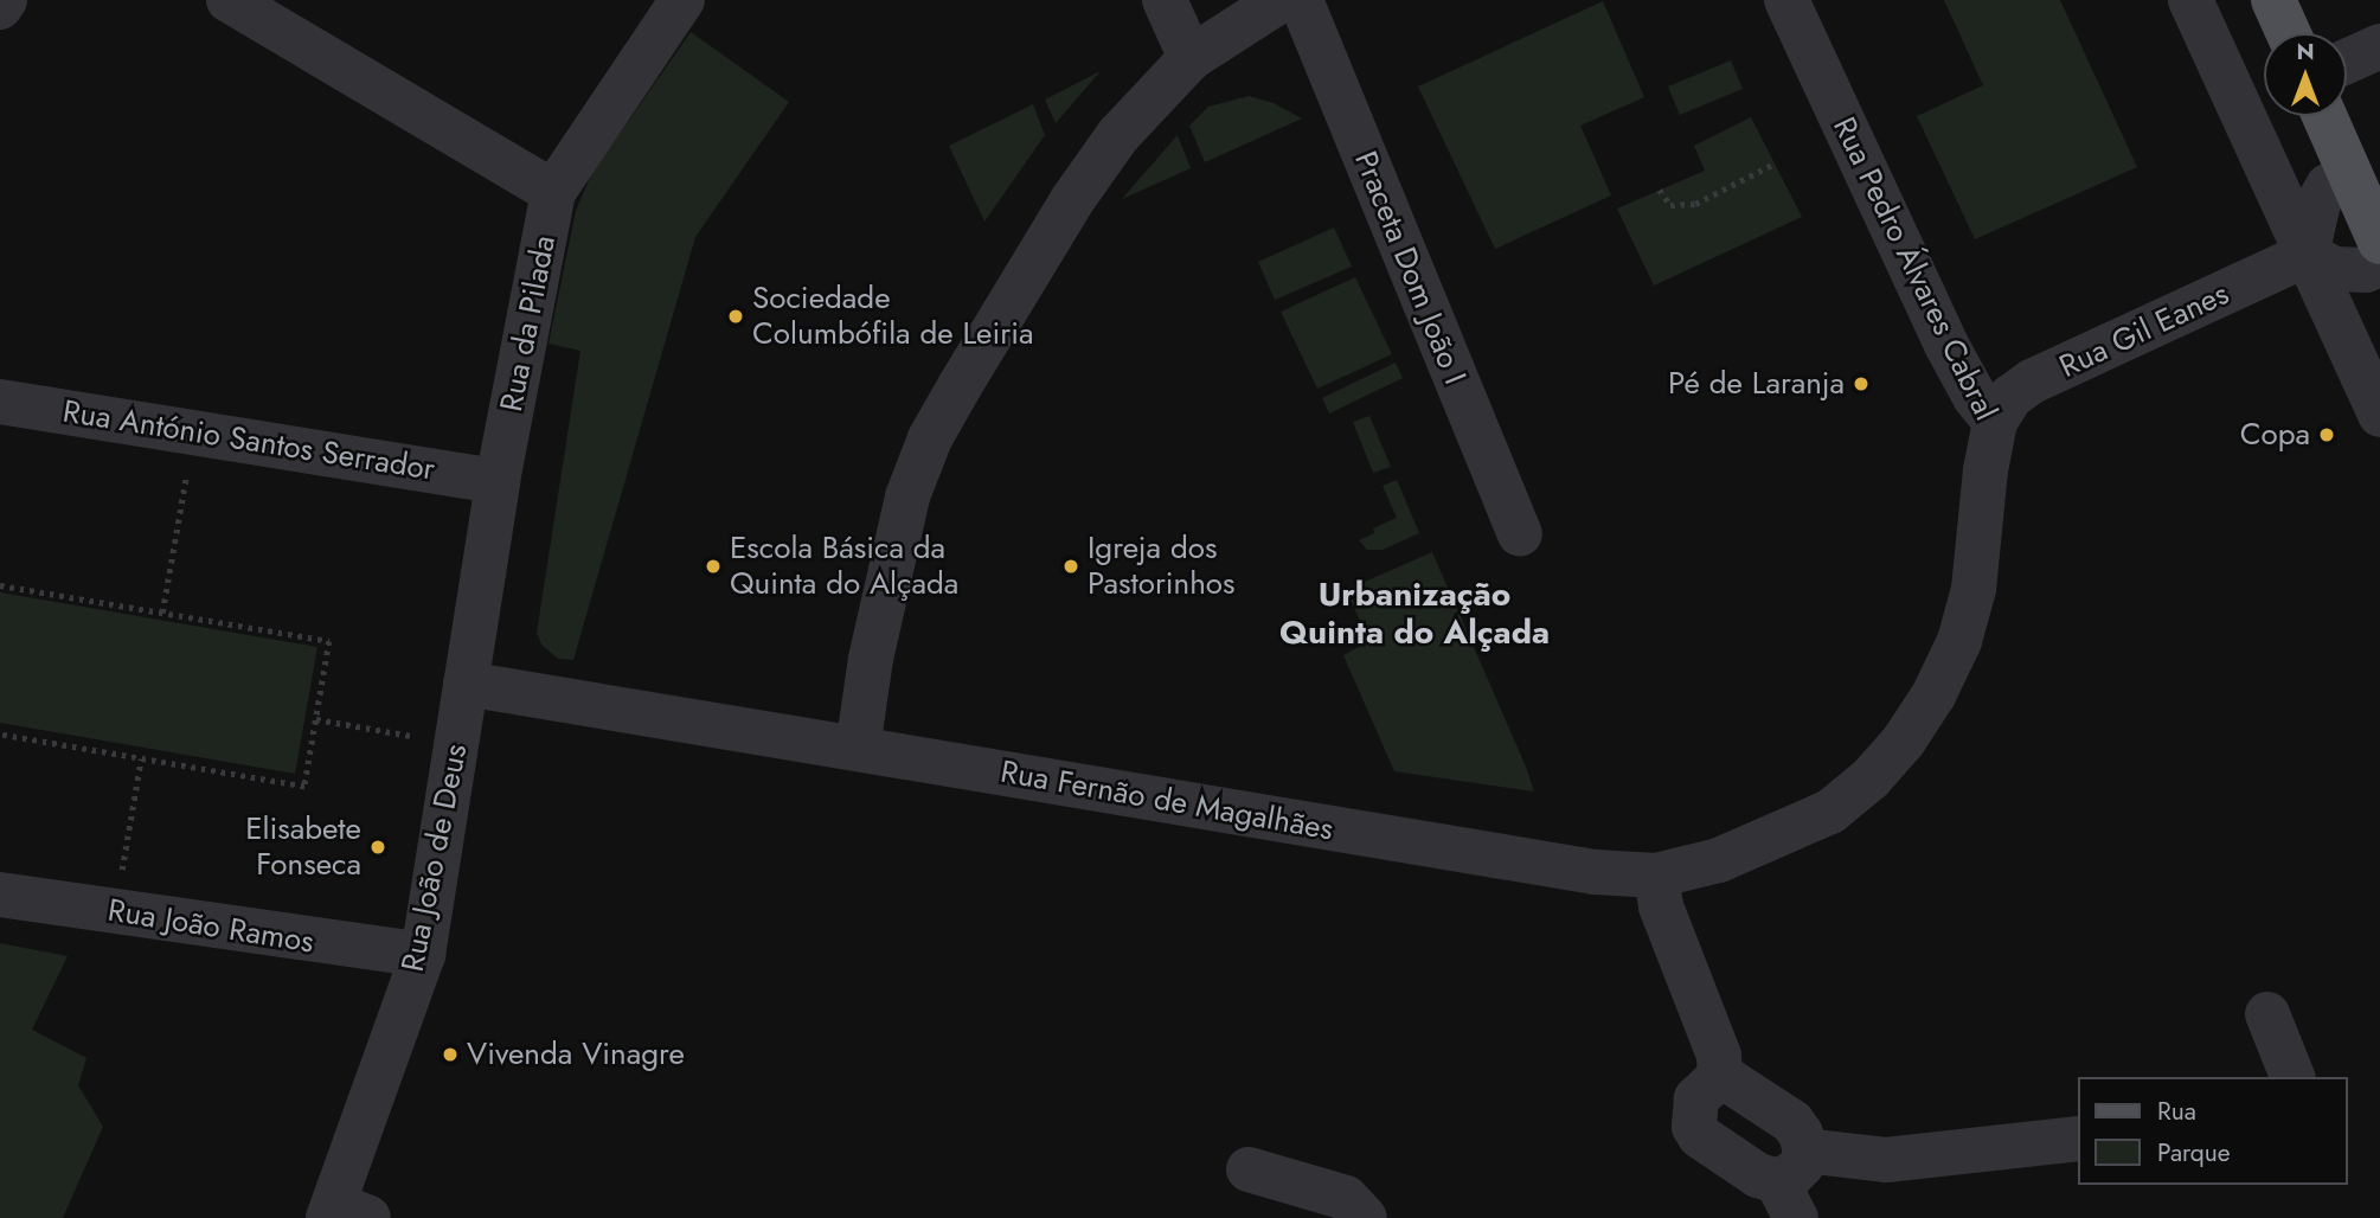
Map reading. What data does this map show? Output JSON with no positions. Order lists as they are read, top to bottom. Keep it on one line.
{"streets":{"street":["Praceta Dom João I","Rua Pedro Álvares Cabral","Rua da Pilada","Rua Gil Eanes","Rua António Santos Serrador","Rua Fernão de Magalhães","Rua João de Deus","Rua João Ramos"]},"crossings":[["Rua Pedro Álvares Cabral","Rua Gil Eanes"],["Rua Pedro Álvares Cabral","Rua Fernão de Magalhães"],["Rua da Pilada","Rua António Santos Serrador"],["Rua da Pilada","Rua Fernão de Magalhães"],["Rua da Pilada","Rua João de Deus"],["Rua Fernão de Magalhães","Rua João de Deus"],["Rua João de Deus","Rua João Ramos"]],"districts":["Urbanização Quinta do Alçada"],"places":["Sociedade Columbófila de Leiria","Pé de Laranja","Copa","Escola Básica da Quinta do Alçada","Igreja dos Pastorinhos","Elisabete Fonseca","Vivenda Vinagre"],"legend":["Rua","Parque"],"north":"top"}
